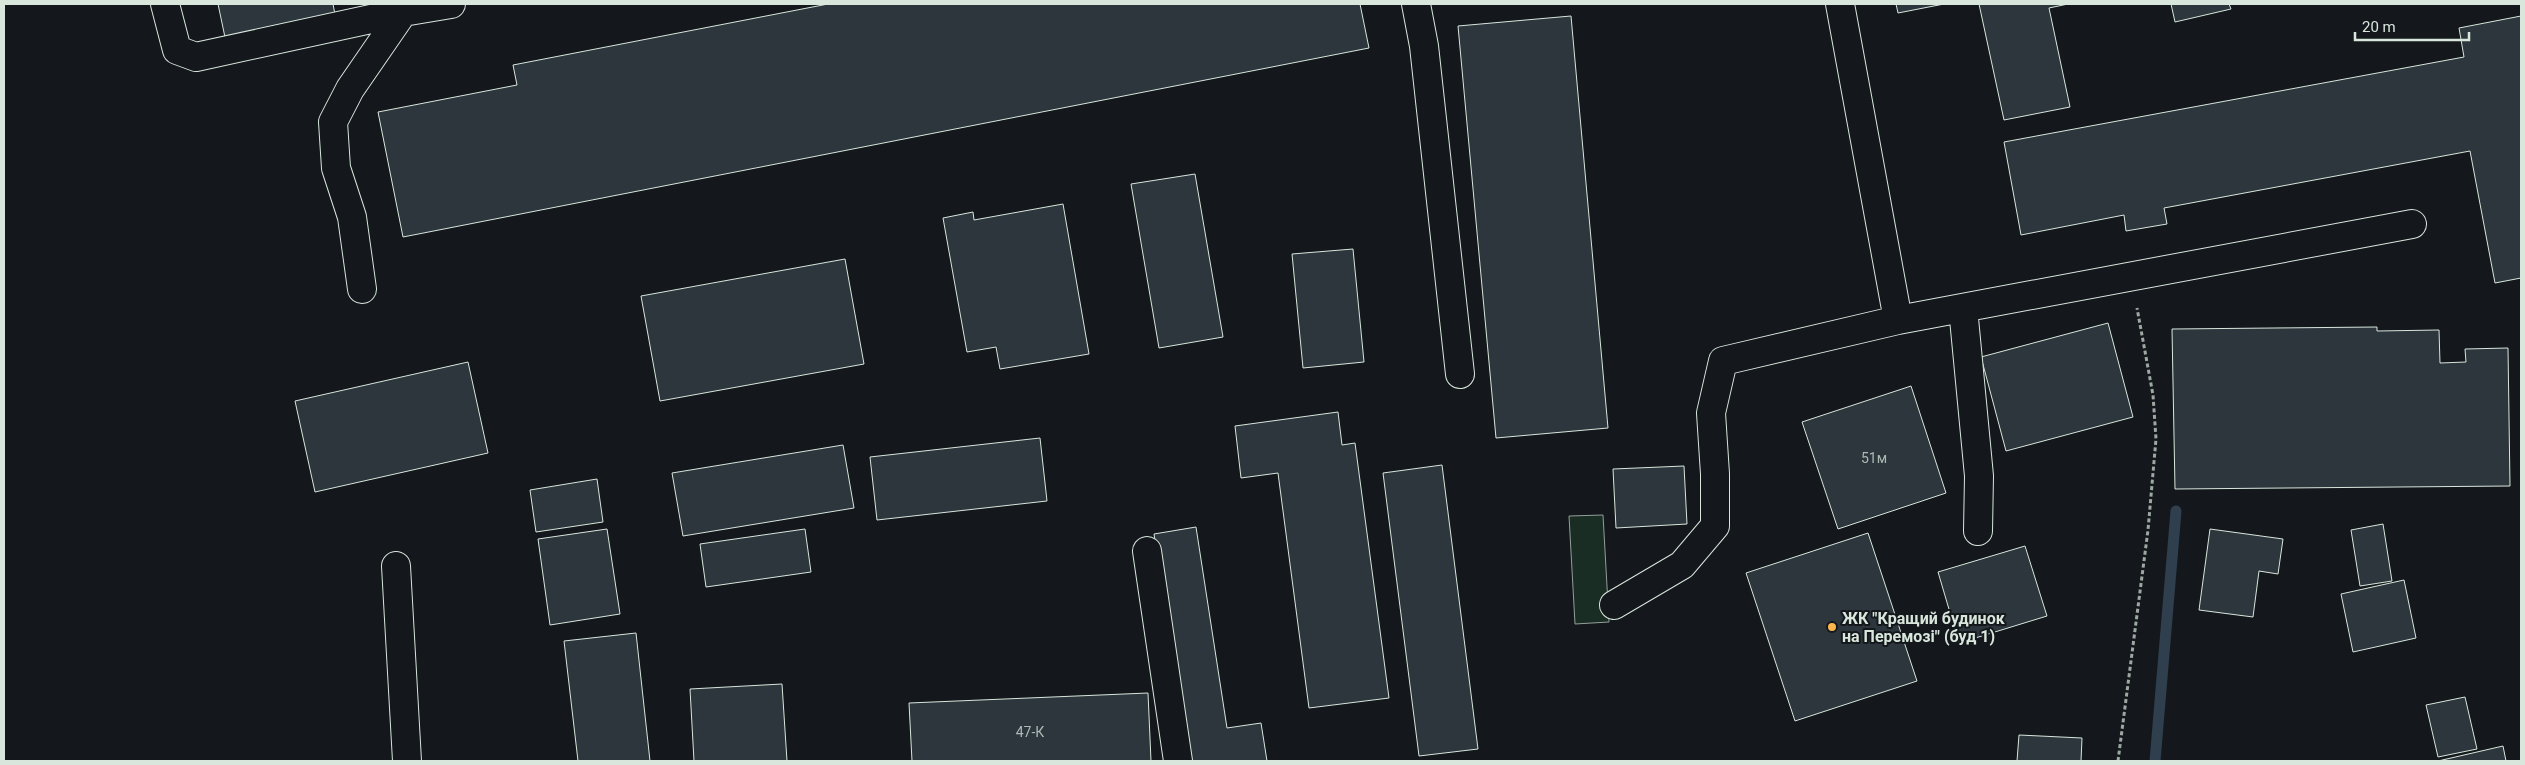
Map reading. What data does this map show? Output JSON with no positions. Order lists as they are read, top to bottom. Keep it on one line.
{"places":["ЖК \"Кращий будинок на Перемозі\" (буд 1)"],"house_numbers":["51м","47-К"],"scale_bar":"20 m"}
